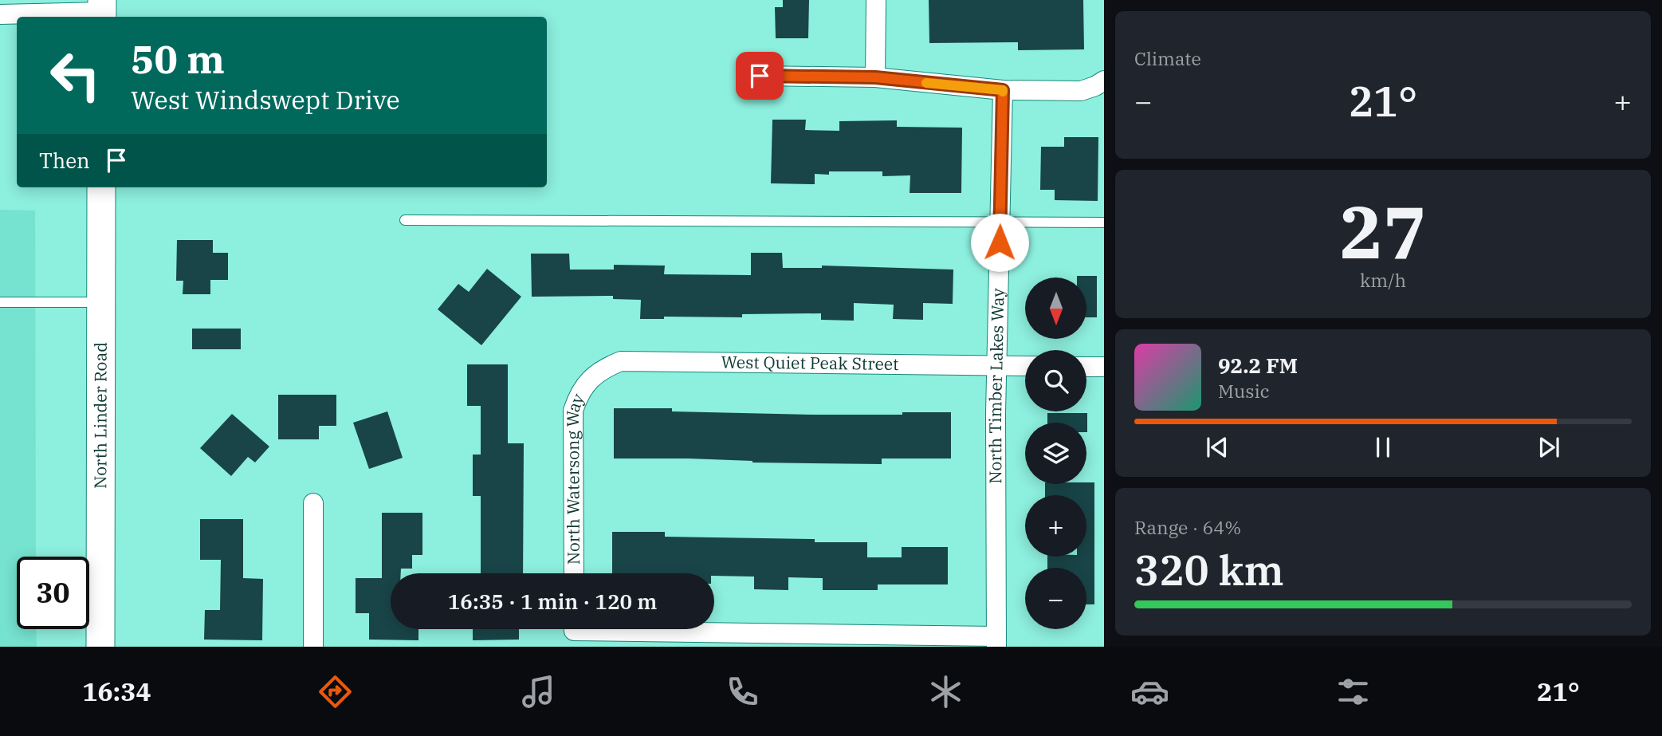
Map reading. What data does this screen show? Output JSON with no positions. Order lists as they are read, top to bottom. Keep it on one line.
{"streets":{"main road":["North Linder Road"],"street":["West Quiet Peak Street","North Timber Lakes Way","North Watersong Way"]},"crossings":[["West Quiet Peak Street","North Timber Lakes Way"],["West Quiet Peak Street","North Watersong Way"]],"north":"bottom","page":{"tile":["Climate",["27","km/h"],["Range · 64%","320 km"]],"turn":["50 m","West Windswept Drive"],"heat":["−","21°","+"],"then":"Then","map_buttons":["+","−"],"song":["92.2 FM","Music"],"limit":"30","trip":"16:35 · 1 min · 120 m","tabs":["16:34","21°"]}}
